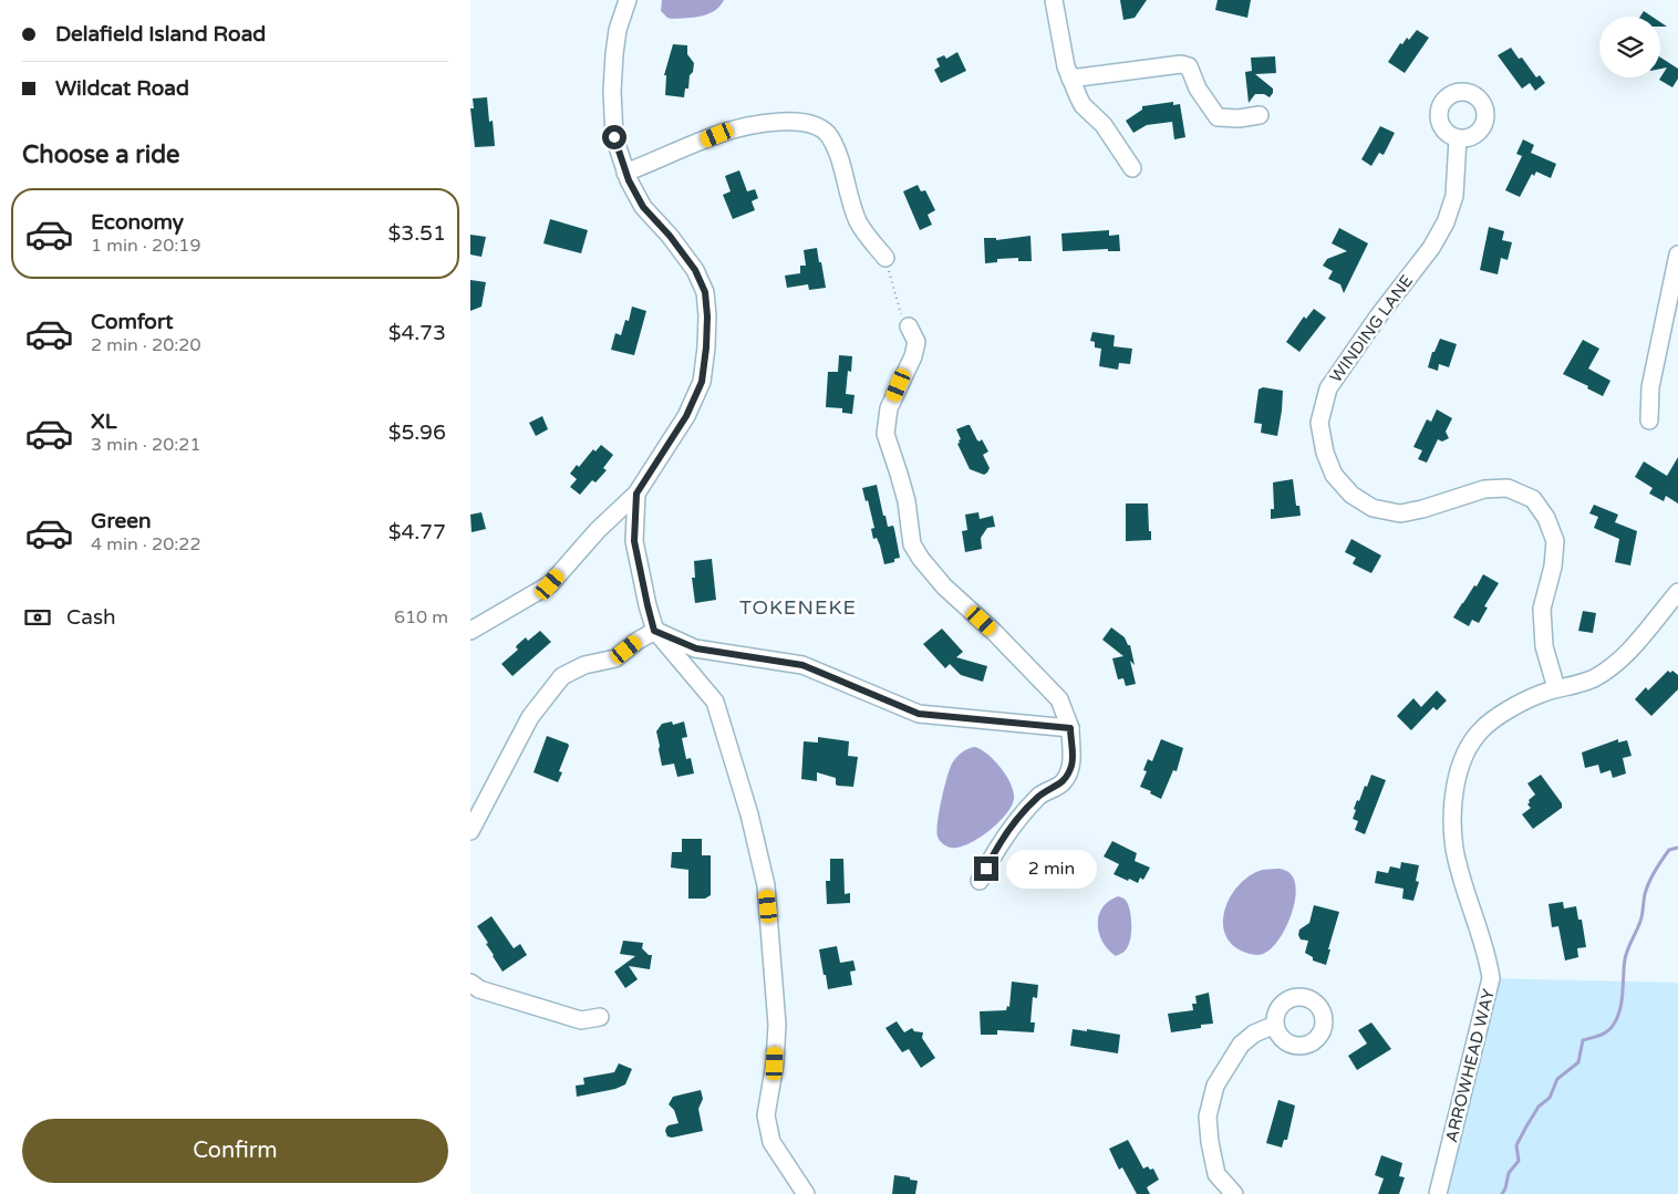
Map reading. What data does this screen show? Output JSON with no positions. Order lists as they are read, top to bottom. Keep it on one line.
{"streets":{"street":["WINDING LANE","ARROWHEAD WAY"]},"crossings":[["WINDING LANE","ARROWHEAD WAY"]],"districts":["TOKENEKE"],"page":{"banner":["Delafield Island Road","Wildcat Road"],"heading":"Choose a ride","list":[{"name":"Economy","note":"1 min · 20:19","value":"$3.51"},{"name":"Comfort","note":"2 min · 20:20","value":"$4.73"},{"name":"XL","note":"3 min · 20:21","value":"$5.96"},{"name":"Green","note":"4 min · 20:22","value":"$4.77"}],"pay":["Cash","610 m"],"bubble":"2 min","buttons":"Confirm"}}
